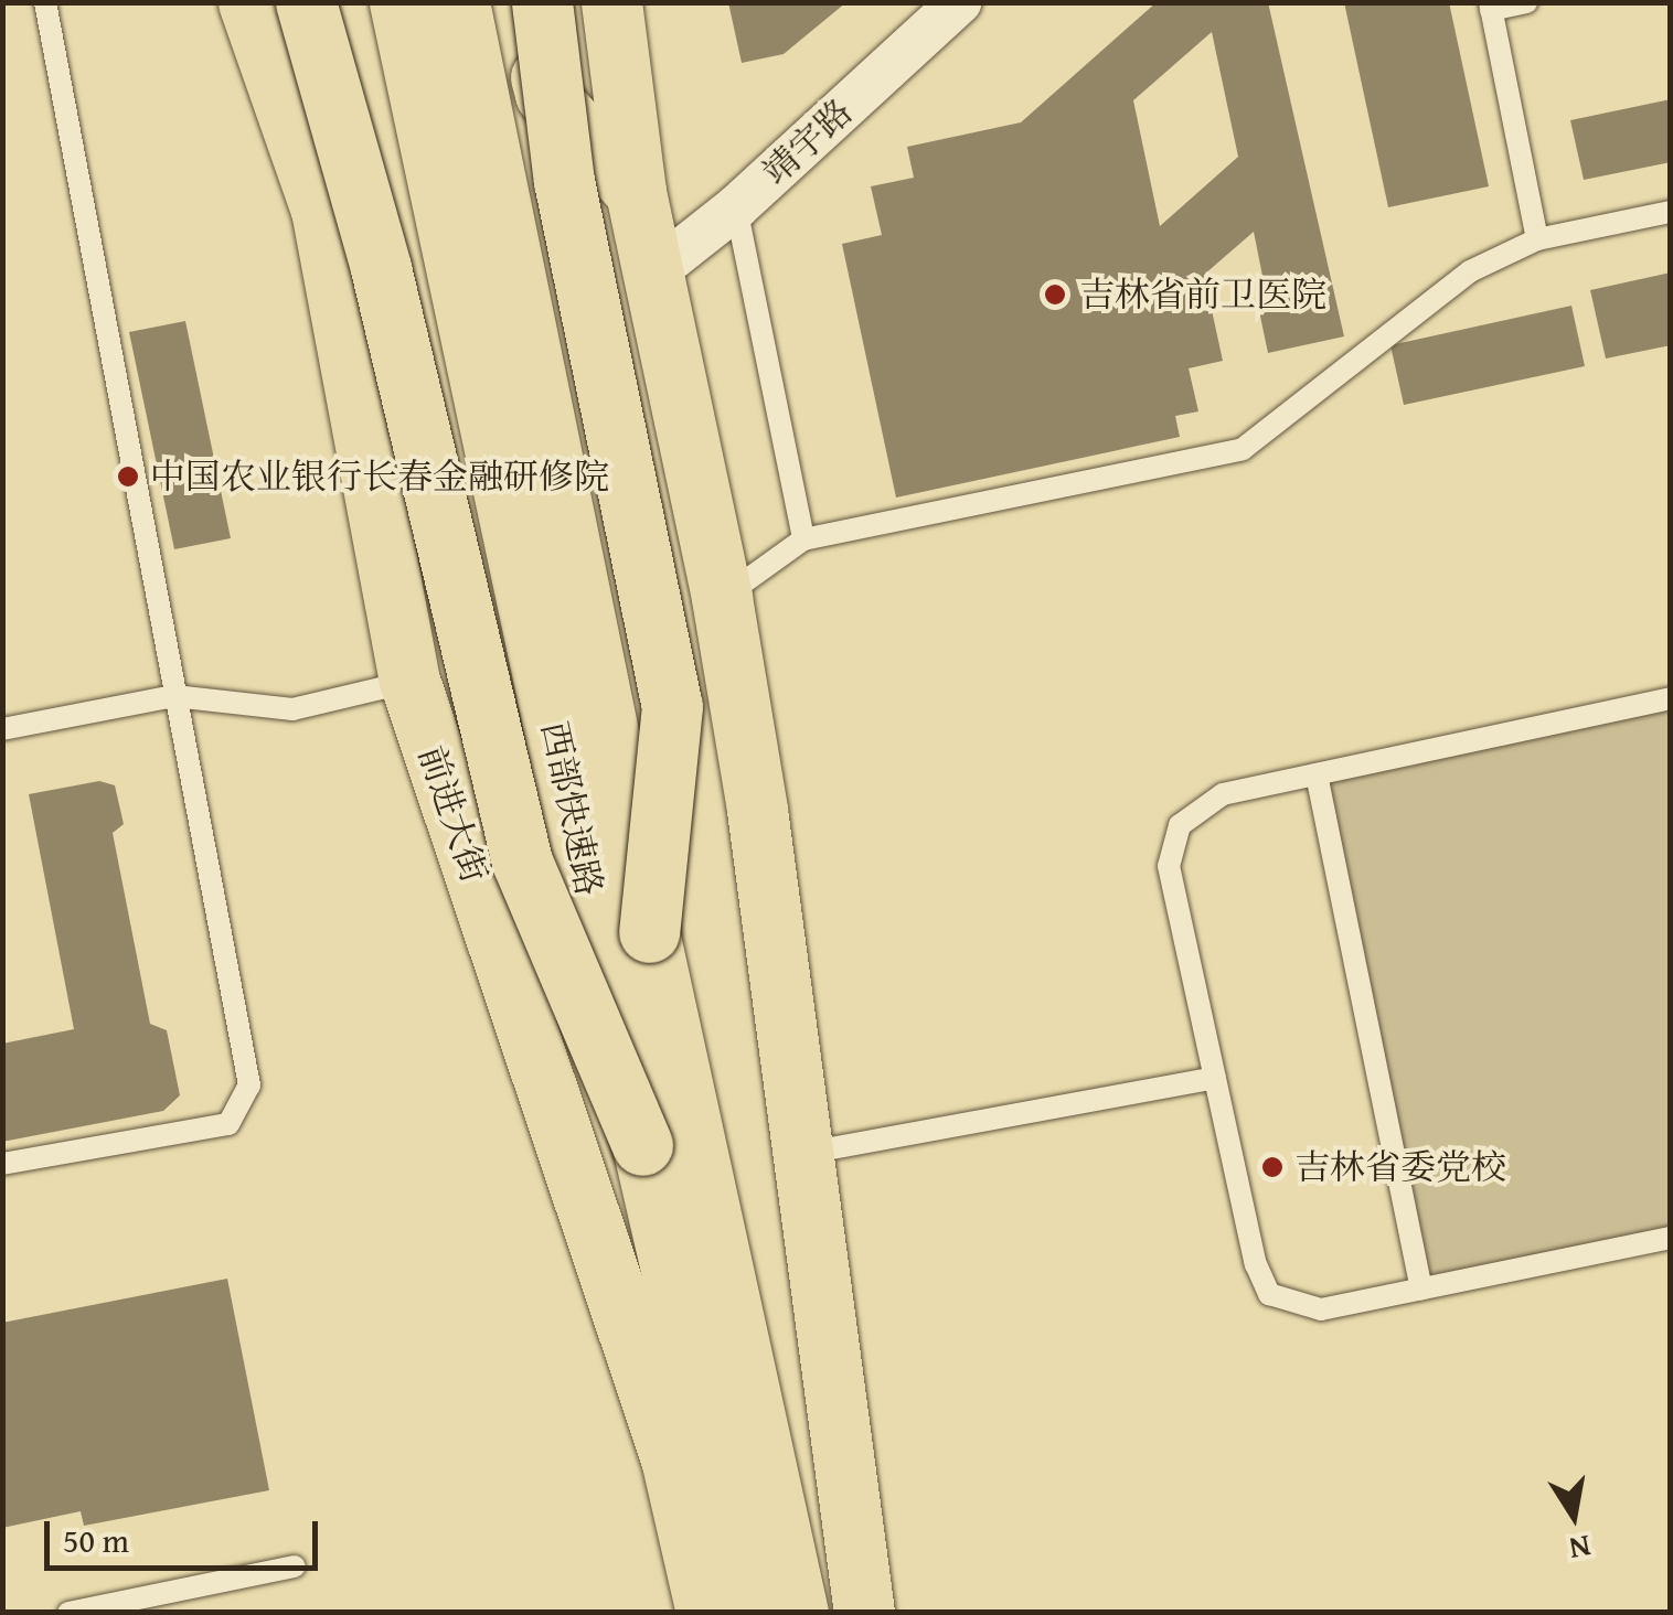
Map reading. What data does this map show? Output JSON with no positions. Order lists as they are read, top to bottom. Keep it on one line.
{"streets":{"main road":["西部快速路","前进大街"],"street":["靖宇路"]},"places":["吉林省前卫医院","中国农业银行长春金融研修院","吉林省委党校"],"scale_bar":"50 m","north":"bottom"}
